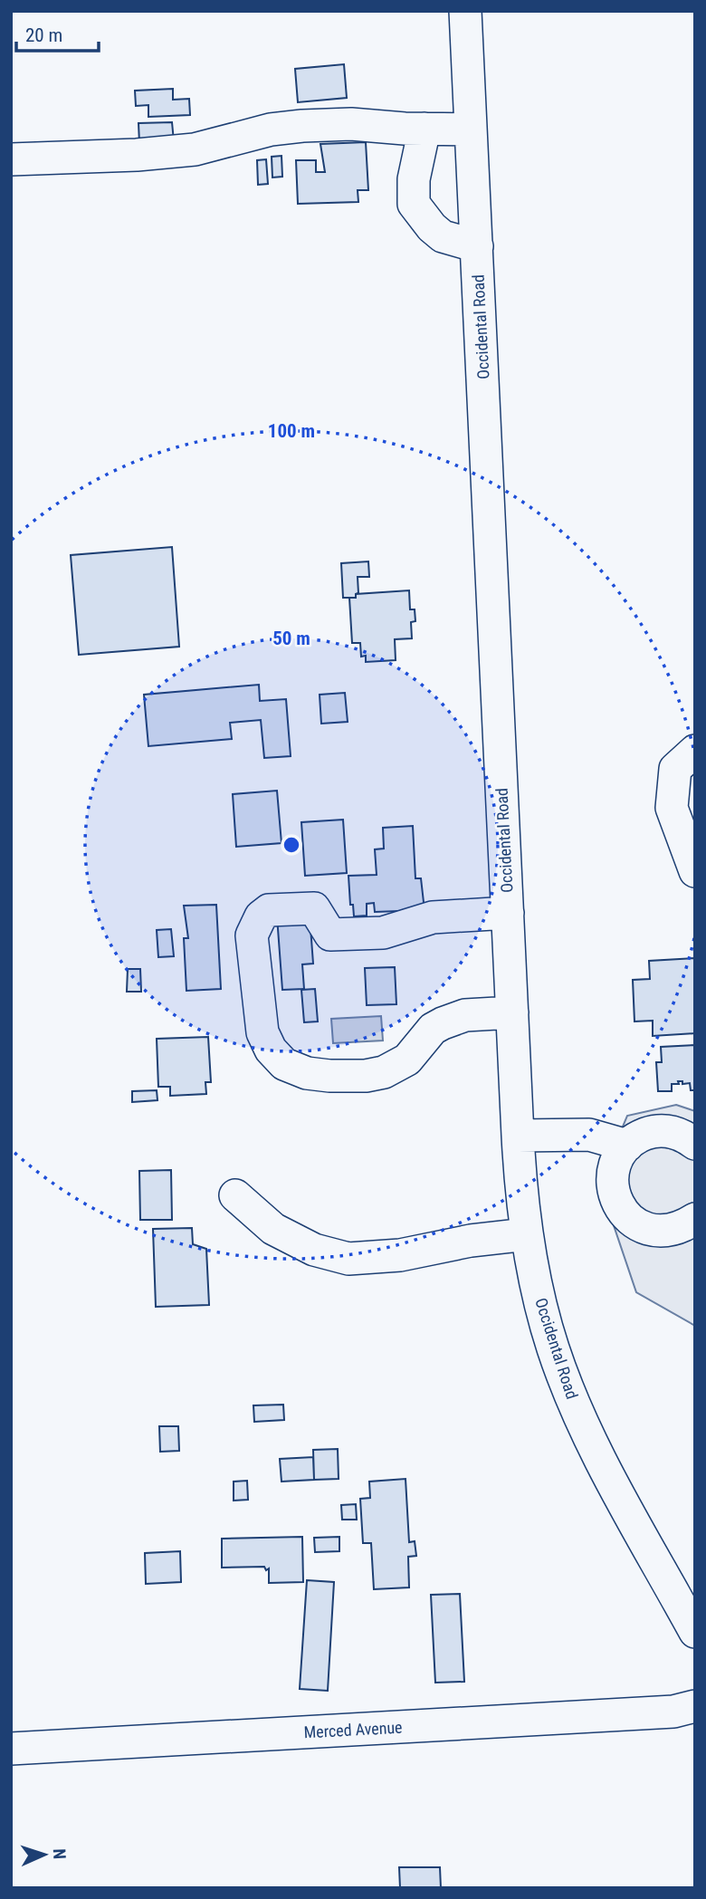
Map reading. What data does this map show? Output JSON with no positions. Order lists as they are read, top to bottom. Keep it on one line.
{"streets":{"street":["Occidental Road","Merced Avenue"]},"scale_bar":"20 m","north":"right","rings":["100 m","50 m"]}
